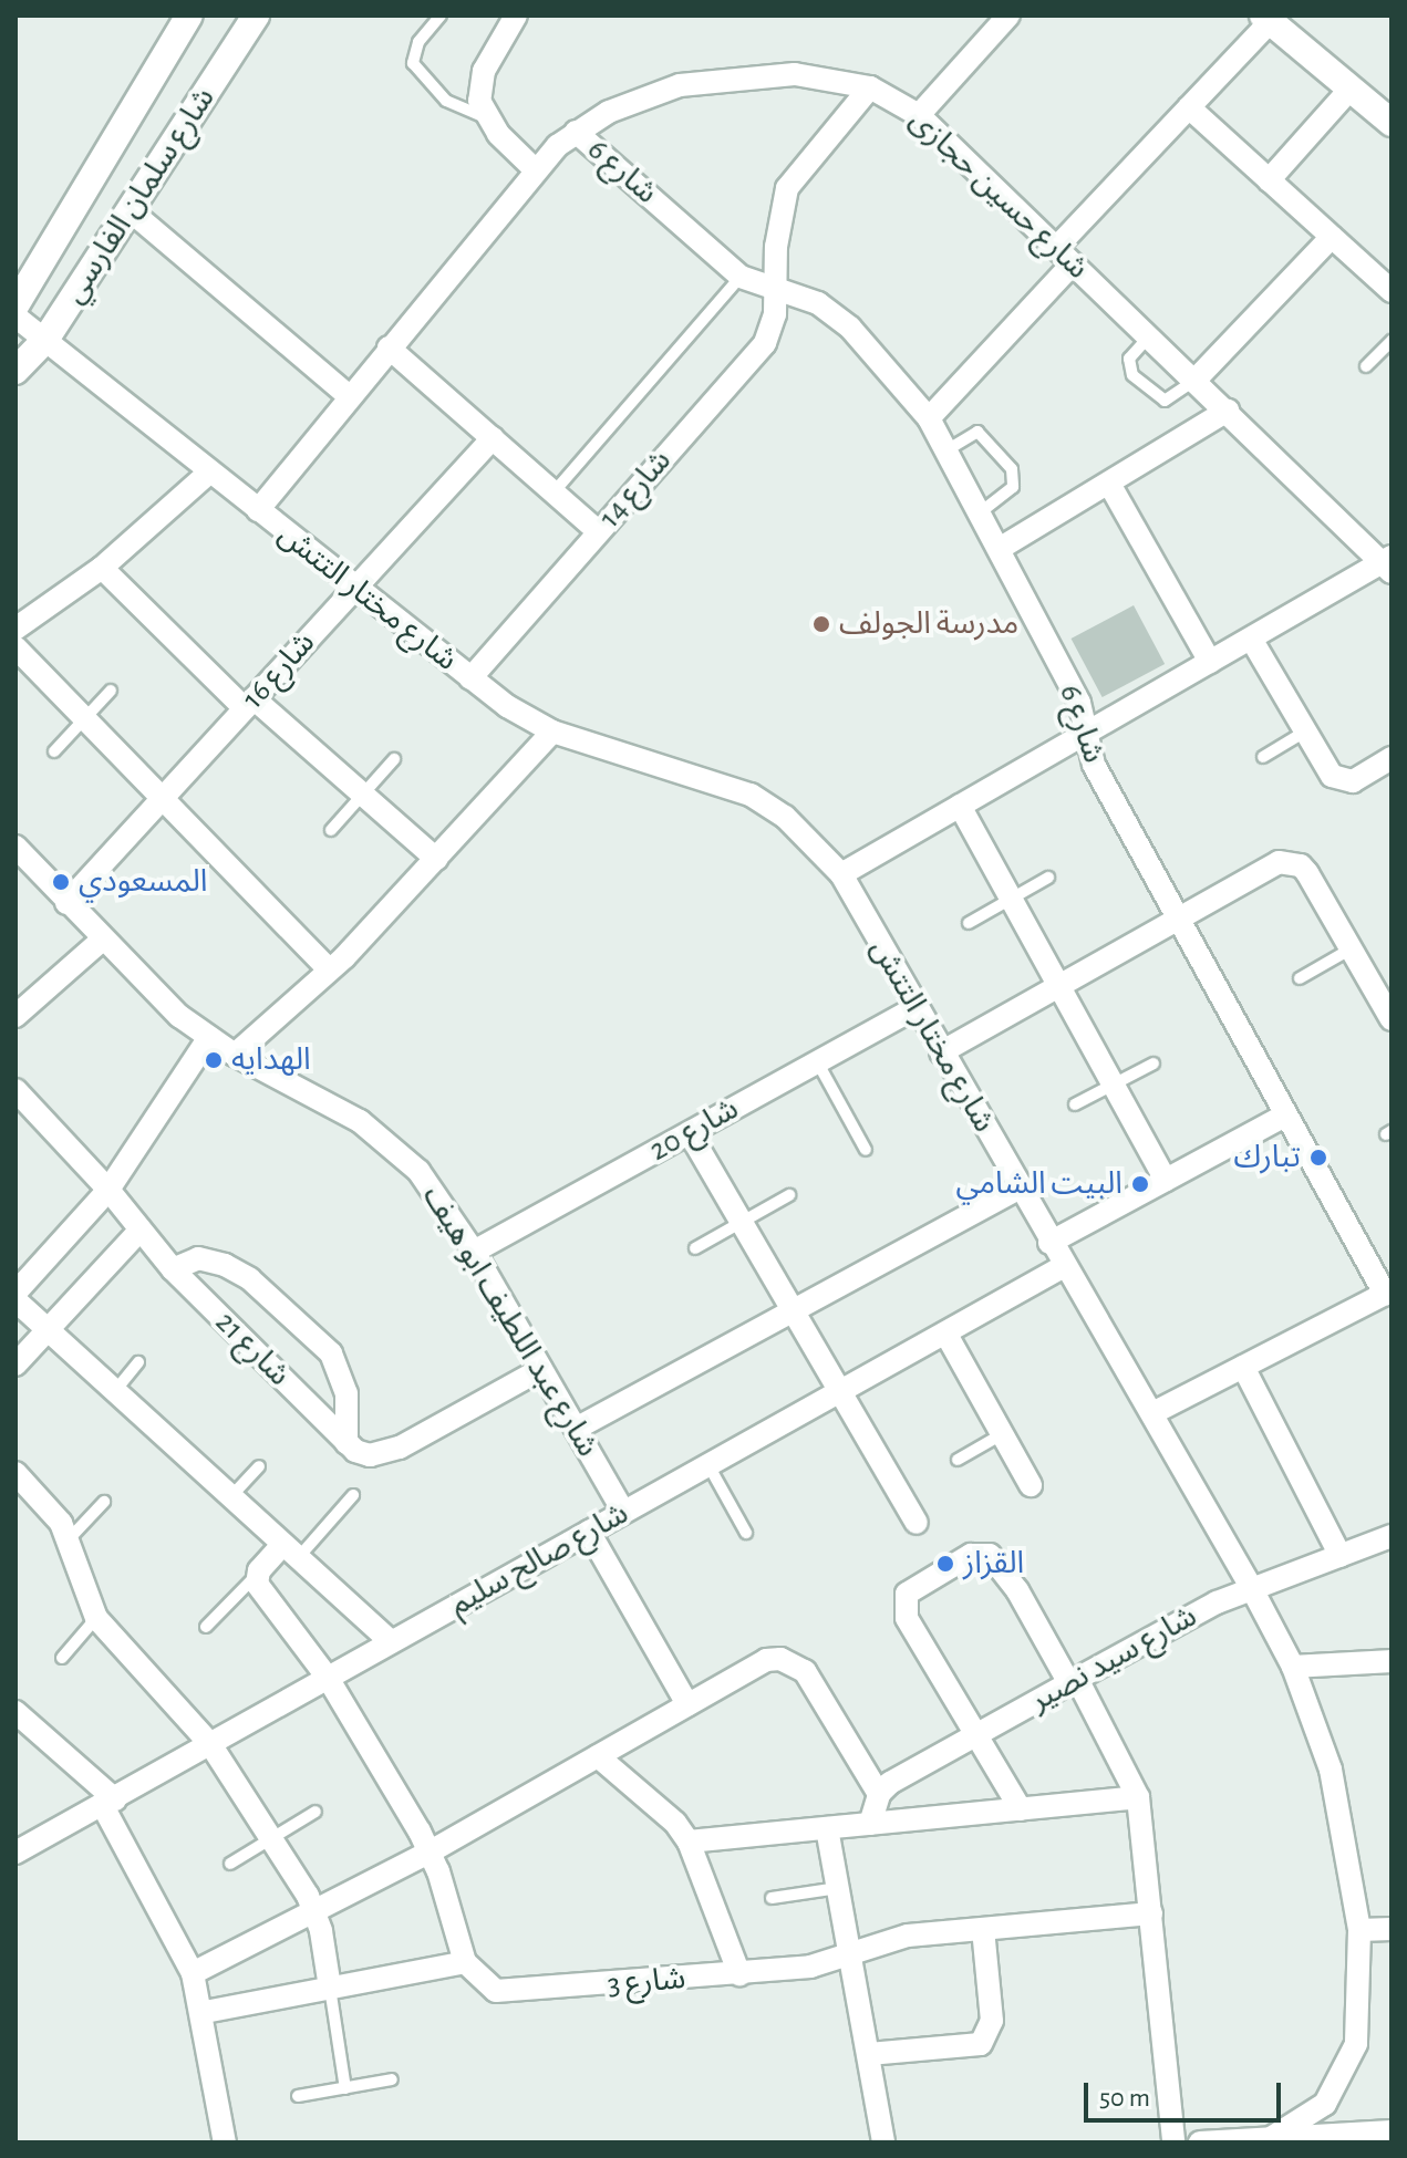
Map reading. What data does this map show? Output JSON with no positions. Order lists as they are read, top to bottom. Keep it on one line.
{"streets":{"street":["شارع 6","شارع حسين حجازى","شارع سلمان الفارسي","شارع 14","شارع مختار التتش","شارع 16","شارع 20","شارع عبد اللطيف ابو هيف","شارع 21","شارع صالح سليم","شارع سيد نصير","شارع 3"]},"crossings":[["شارع 6","شارع حسين حجازى"],["شارع 6","شارع 14"],["شارع حسين حجازى","شارع 14"],["شارع حسين حجازى","شارع مختار التتش"],["شارع سلمان الفارسي","شارع مختار التتش"],["شارع 14","شارع مختار التتش"],["شارع مختار التتش","شارع 16"],["شارع مختار التتش","شارع 20"],["شارع مختار التتش","شارع صالح سليم"],["شارع مختار التتش","شارع سيد نصير"],["شارع 16","شارع عبد اللطيف ابو هيف"],["شارع 20","شارع عبد اللطيف ابو هيف"],["شارع عبد اللطيف ابو هيف","شارع صالح سليم"]],"places":["مدرسة الجولف","المسعودي","الهدايه","تبارك","البيت الشامي","القزاز"],"scale_bar":"50 m"}
